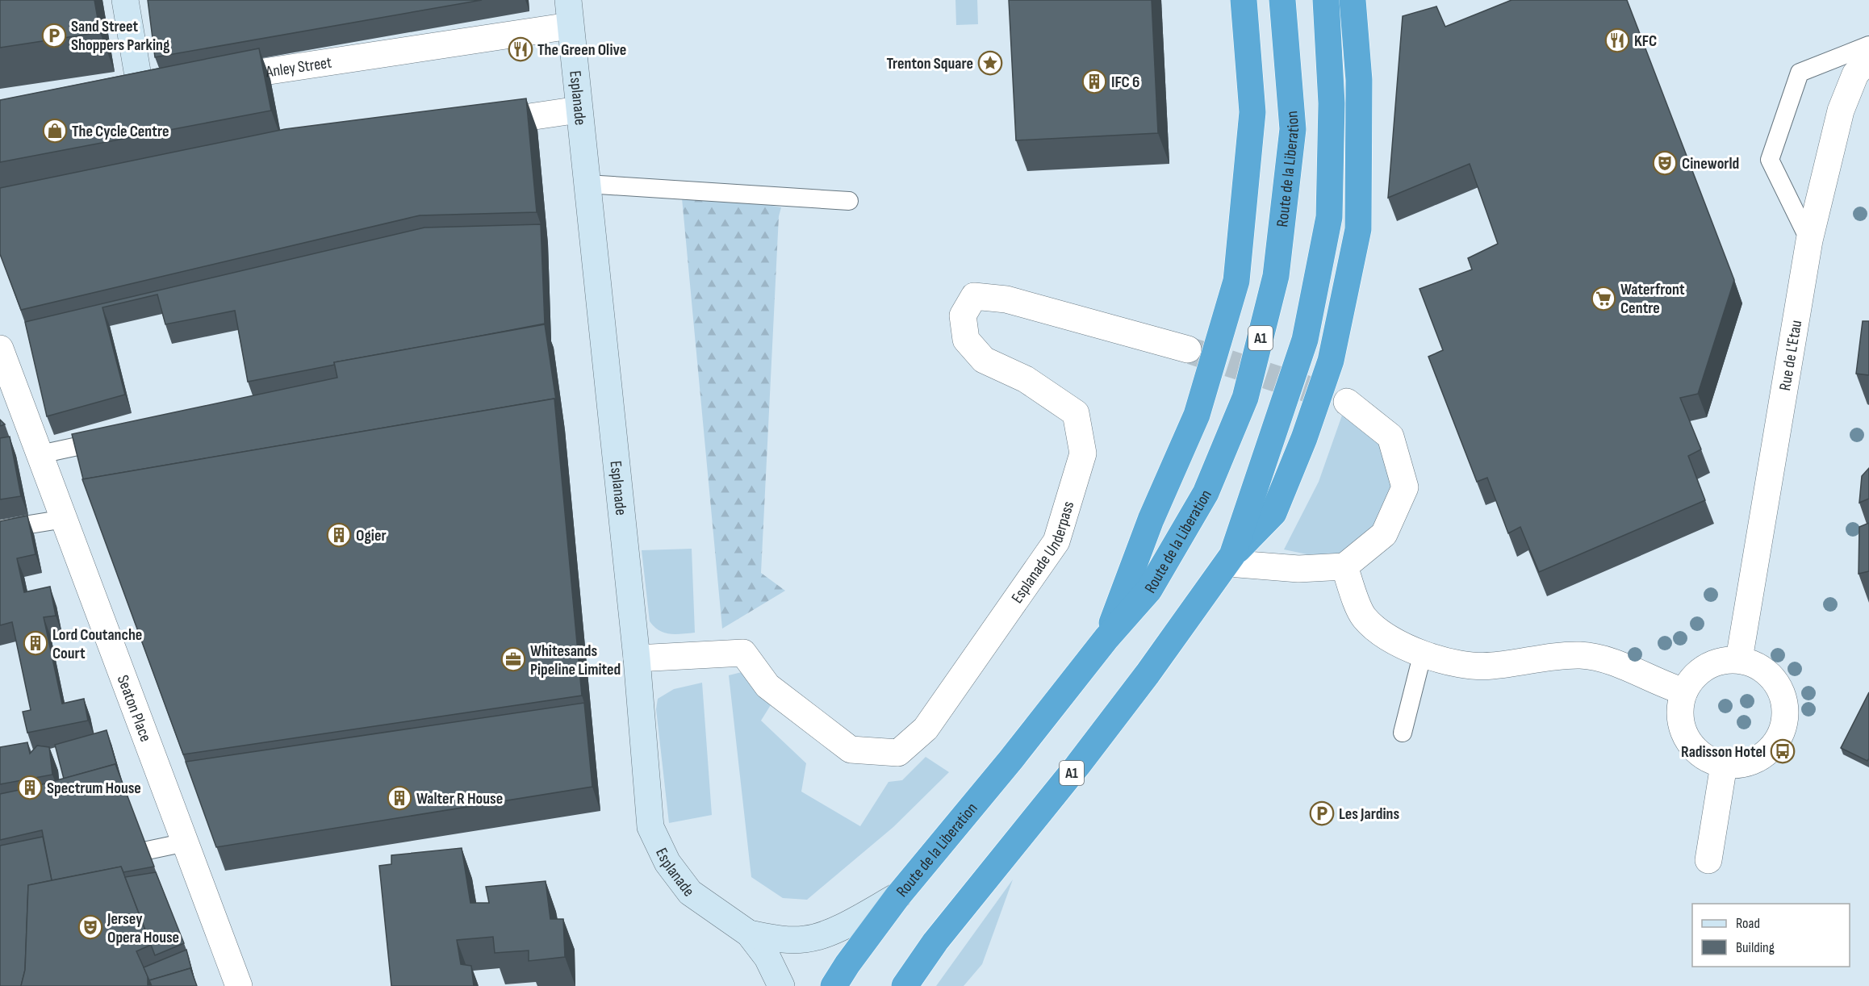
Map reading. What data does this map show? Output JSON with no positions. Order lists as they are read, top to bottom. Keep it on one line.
{"streets":{"highway":["Route de la Liberation","A1"],"main road":["Esplanade"],"street":["Anley Street","Rue de L'Etau","Esplanade Underpass","Seaton Place"]},"crossings":[["Anley Street","Esplanade"],["Esplanade","Route de la Liberation"],["Esplanade","Esplanade Underpass"],["Route de la Liberation","A1"]],"places":{"parking":["Sand Street Shoppers Parking","Les Jardins"],"restaurant":["KFC","The Green Olive"],"place":["Trenton Square"],"building":["IFC 6","Ogier","Lord Coutanche Court","Spectrum House","Walter R House"],"shop":["The Cycle Centre"],"theatre":["Cineworld","Jersey Opera House"],"supermarket":["Waterfront Centre"],"office":["Whitesands Pipeline Limited"],"bus stop":["Radisson Hotel"]},"legend":["Road","Building"]}
